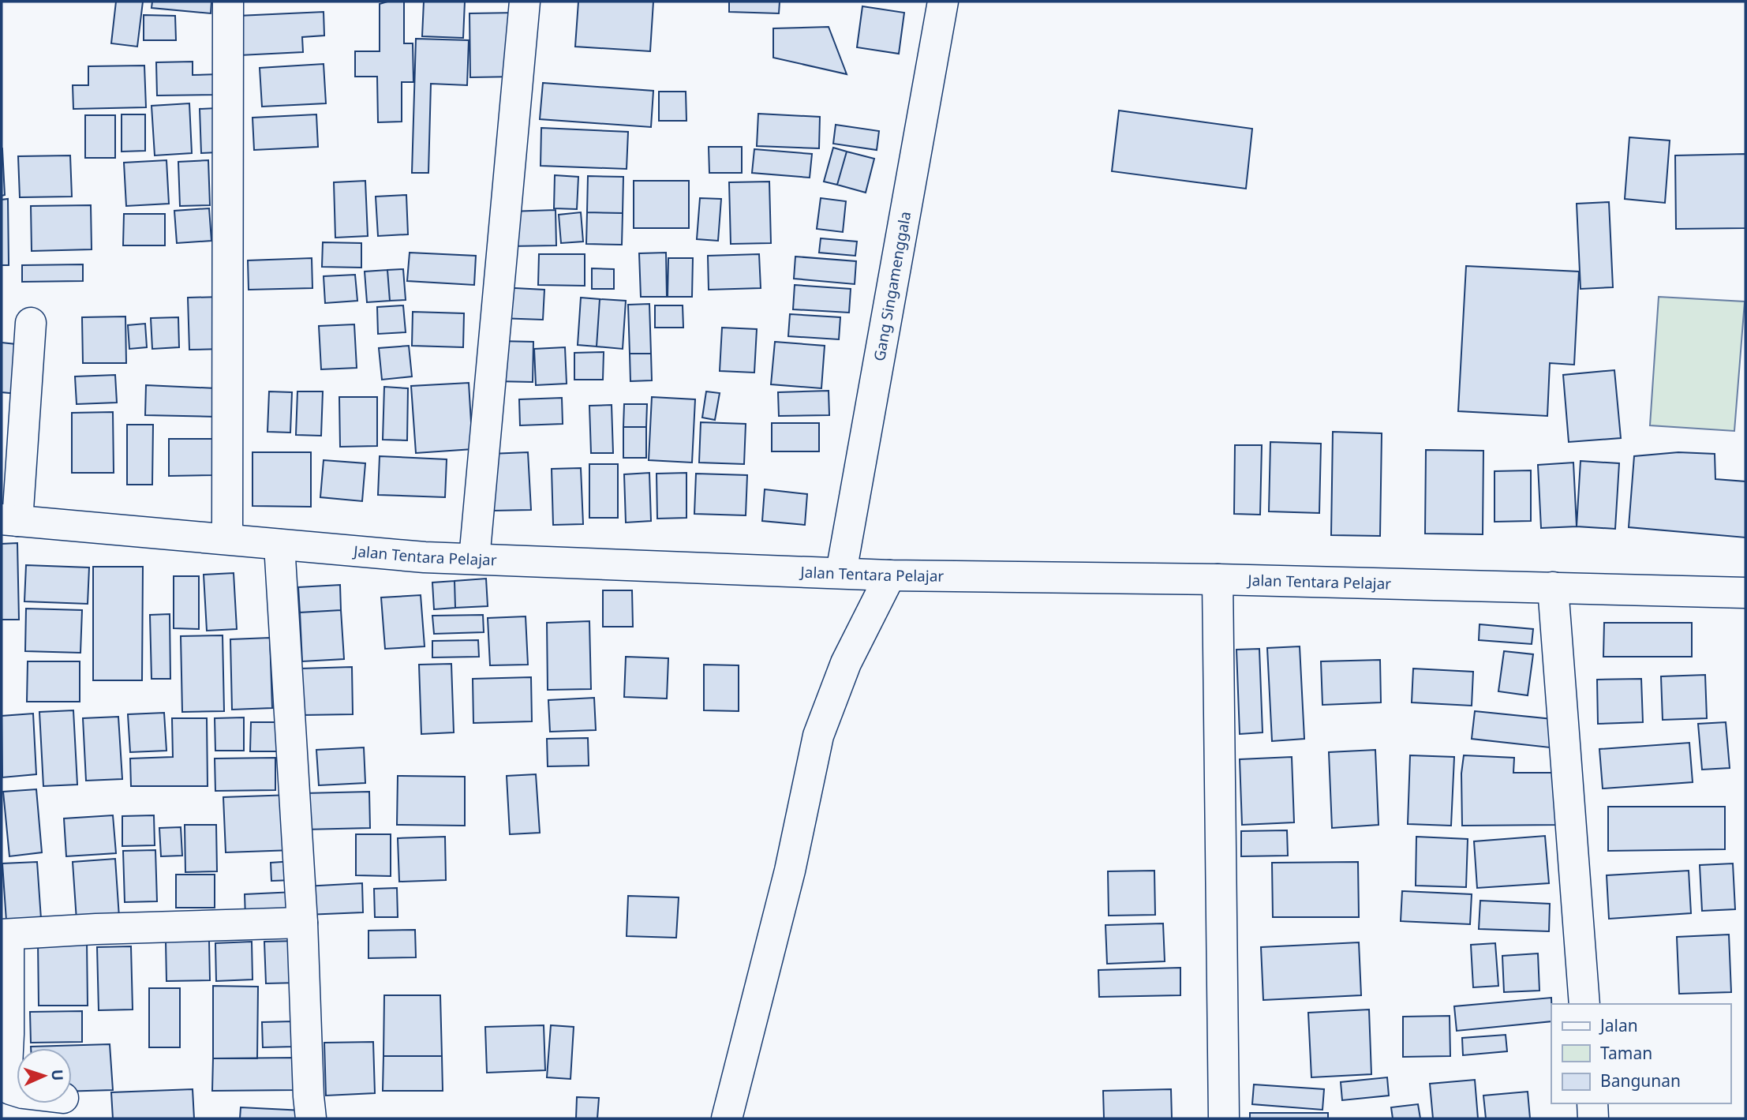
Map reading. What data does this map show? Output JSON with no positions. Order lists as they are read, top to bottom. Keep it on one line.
{"streets":{"street":["Gang Singamenggala","Jalan Tentara Pelajar"]},"crossings":[["Gang Singamenggala","Jalan Tentara Pelajar"]],"legend":["Jalan","Taman","Bangunan"],"north":"right"}
